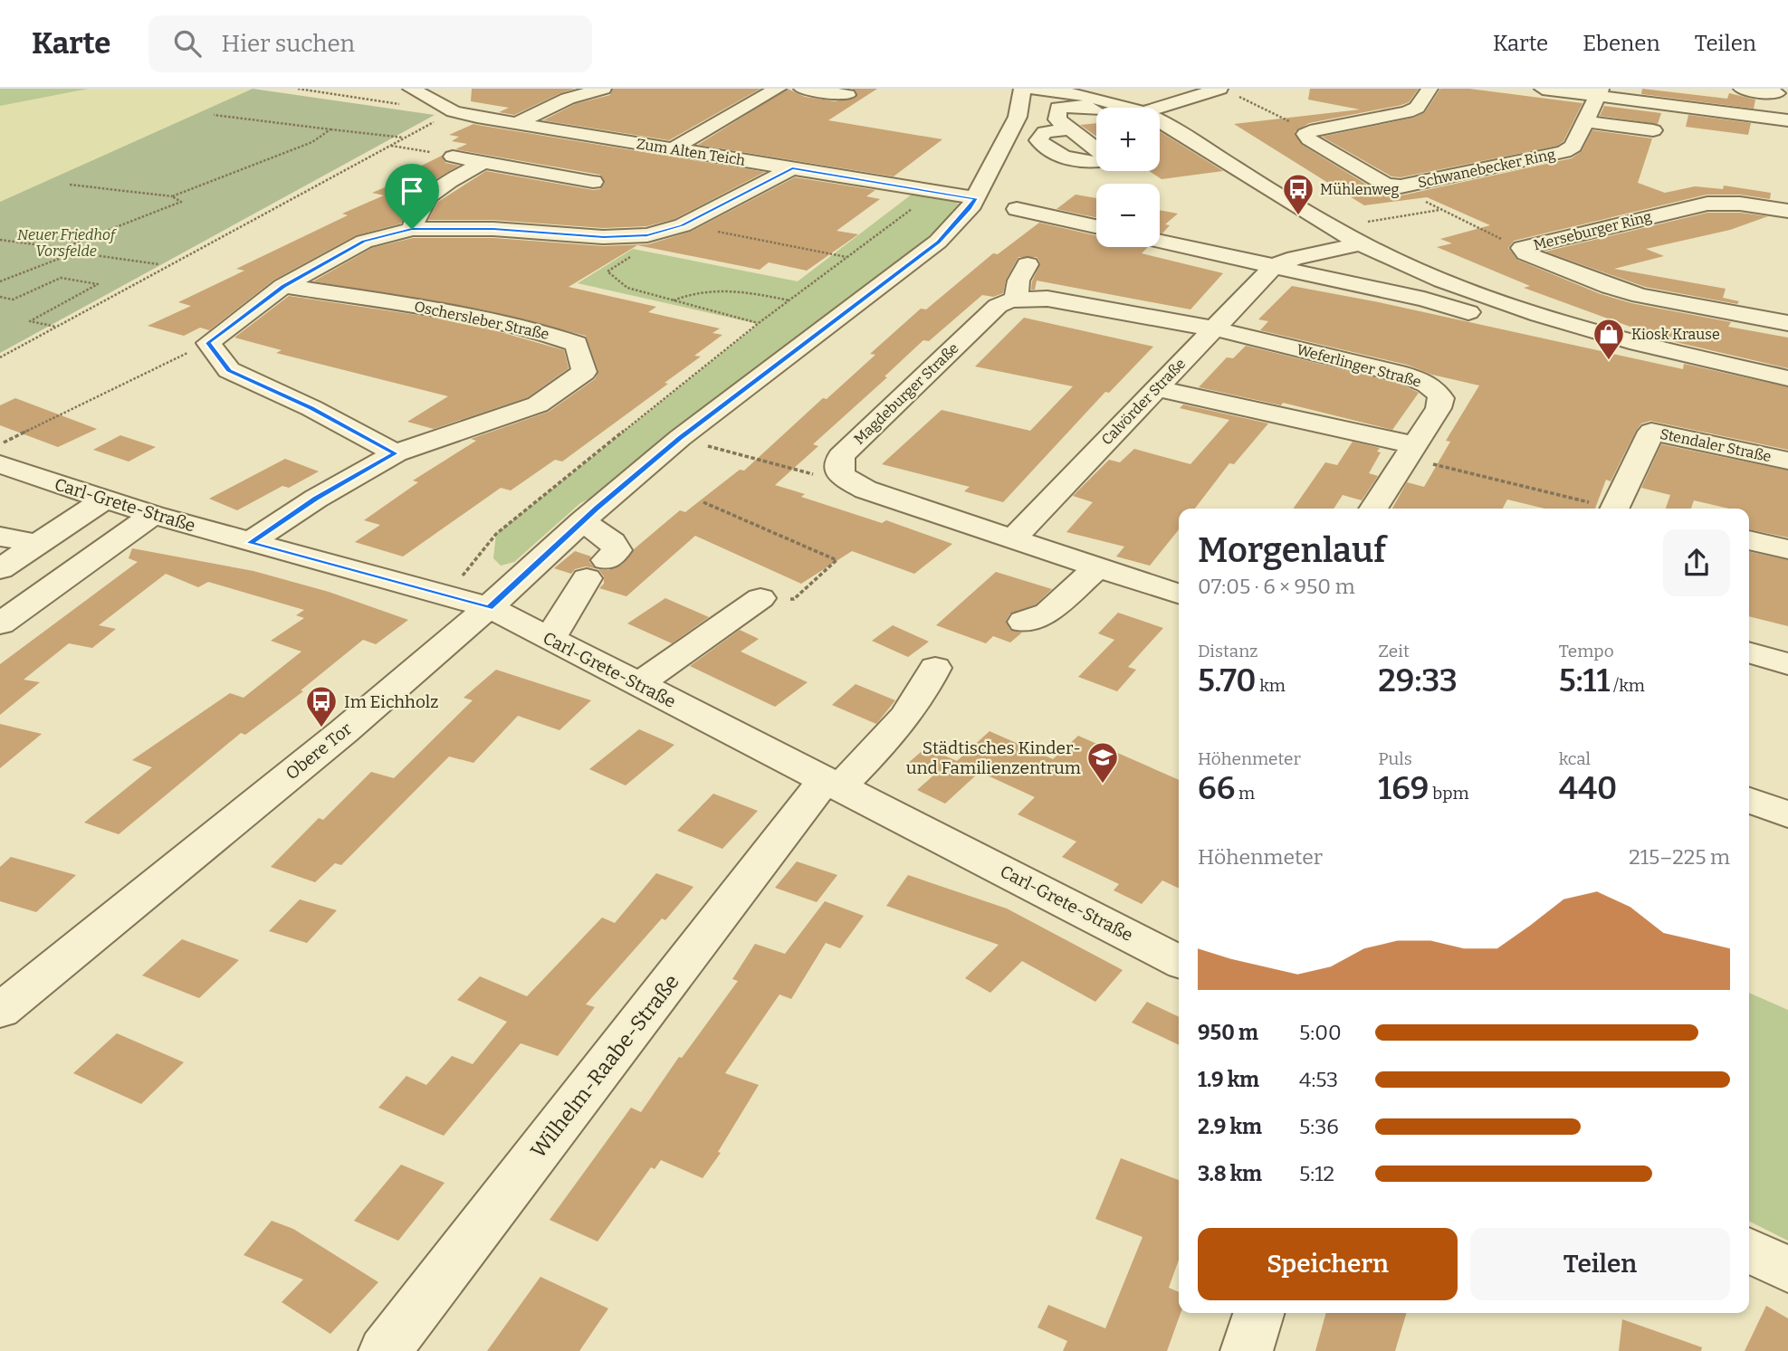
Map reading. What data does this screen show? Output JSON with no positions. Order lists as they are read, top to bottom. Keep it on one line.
{"streets":{"street":["Zum Alten Teich","Schwanebecker Ring","Merseburger Ring","Oschersleber Straße","Weferlinger Straße","Magdeburger Straße","Calvörder Straße","Stendaler Straße","Carl-Grete-Straße","Obere Tor","Wilhelm-Raabe-Straße"]},"crossings":[["Zum Alten Teich","Obere Tor"],["Oschersleber Straße","Carl-Grete-Straße"],["Weferlinger Straße","Magdeburger Straße"],["Weferlinger Straße","Calvörder Straße"],["Magdeburger Straße","Calvörder Straße"],["Carl-Grete-Straße","Obere Tor"],["Carl-Grete-Straße","Wilhelm-Raabe-Straße"]],"parks":["Neuer Friedhof Vorsfelde"],"places":{"bus stop":["Mühlenweg","Im Eichholz"],"shop":["Kiosk Krause"],"school or university":["Städtisches Kinder- und Familienzentrum"]},"page":{"header":"Karte","search":"Hier suchen","nav":["Karte","Ebenen","Teilen"],"map_buttons":["+","−"],"heading":["Morgenlauf","07:05 · 6 × 950 m"],"stats":[["Distanz","5.70 km"],["Zeit","29:33"],["Tempo","5:11 /km"],["Höhenmeter","66 m"],["Puls","169 bpm"],["kcal","440"]],"chart":["Höhenmeter","215–225 m"],"list":[{"name":"950 m","note":"5:00"},{"name":"1.9 km","note":"4:53"},{"name":"2.9 km","note":"5:36"},{"name":"3.8 km","note":"5:12"}],"buttons":["Speichern","Teilen"]}}
